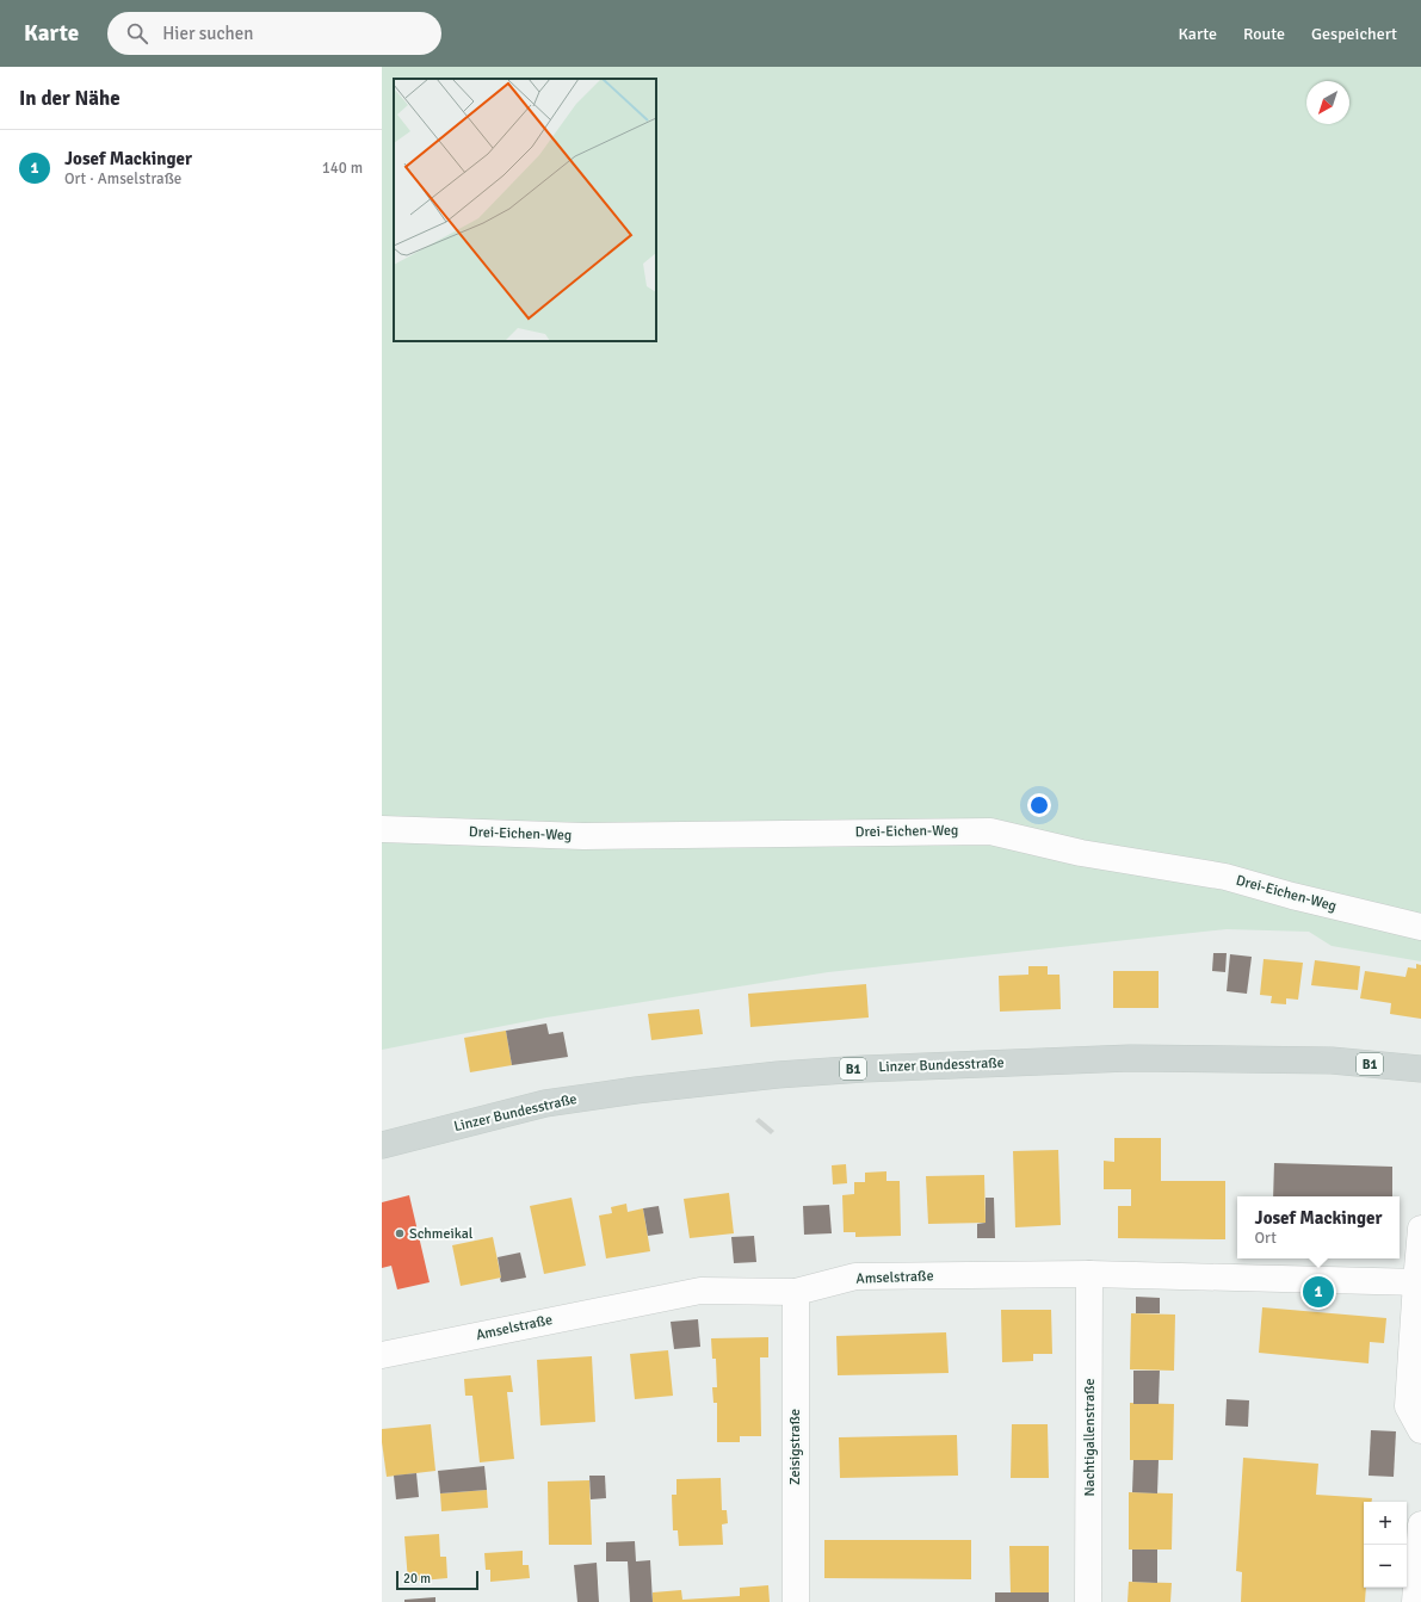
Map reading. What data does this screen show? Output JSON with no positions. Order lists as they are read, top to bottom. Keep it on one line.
{"streets":{"main road":["B1","Linzer Bundesstraße"],"street":["Drei-Eichen-Weg","Amselstraße","Nachtigallenstraße","Zeisigstraße"]},"crossings":[["Amselstraße","Nachtigallenstraße"],["Amselstraße","Zeisigstraße"]],"places":["Schmeikal"],"scale_bar":"20 m","north":"bottom left","page":{"header":"Karte","search":"Hier suchen","nav":["Karte","Route","Gespeichert"],"heading":"In der Nähe","list":[{"mark":"1","name":"Josef Mackinger","note":"Ort · Amselstraße","value":"140 m"}],"popup":["Josef Mackinger","Ort"],"pins":"1","map_buttons":["+","−"],"scale":"20 m"}}
